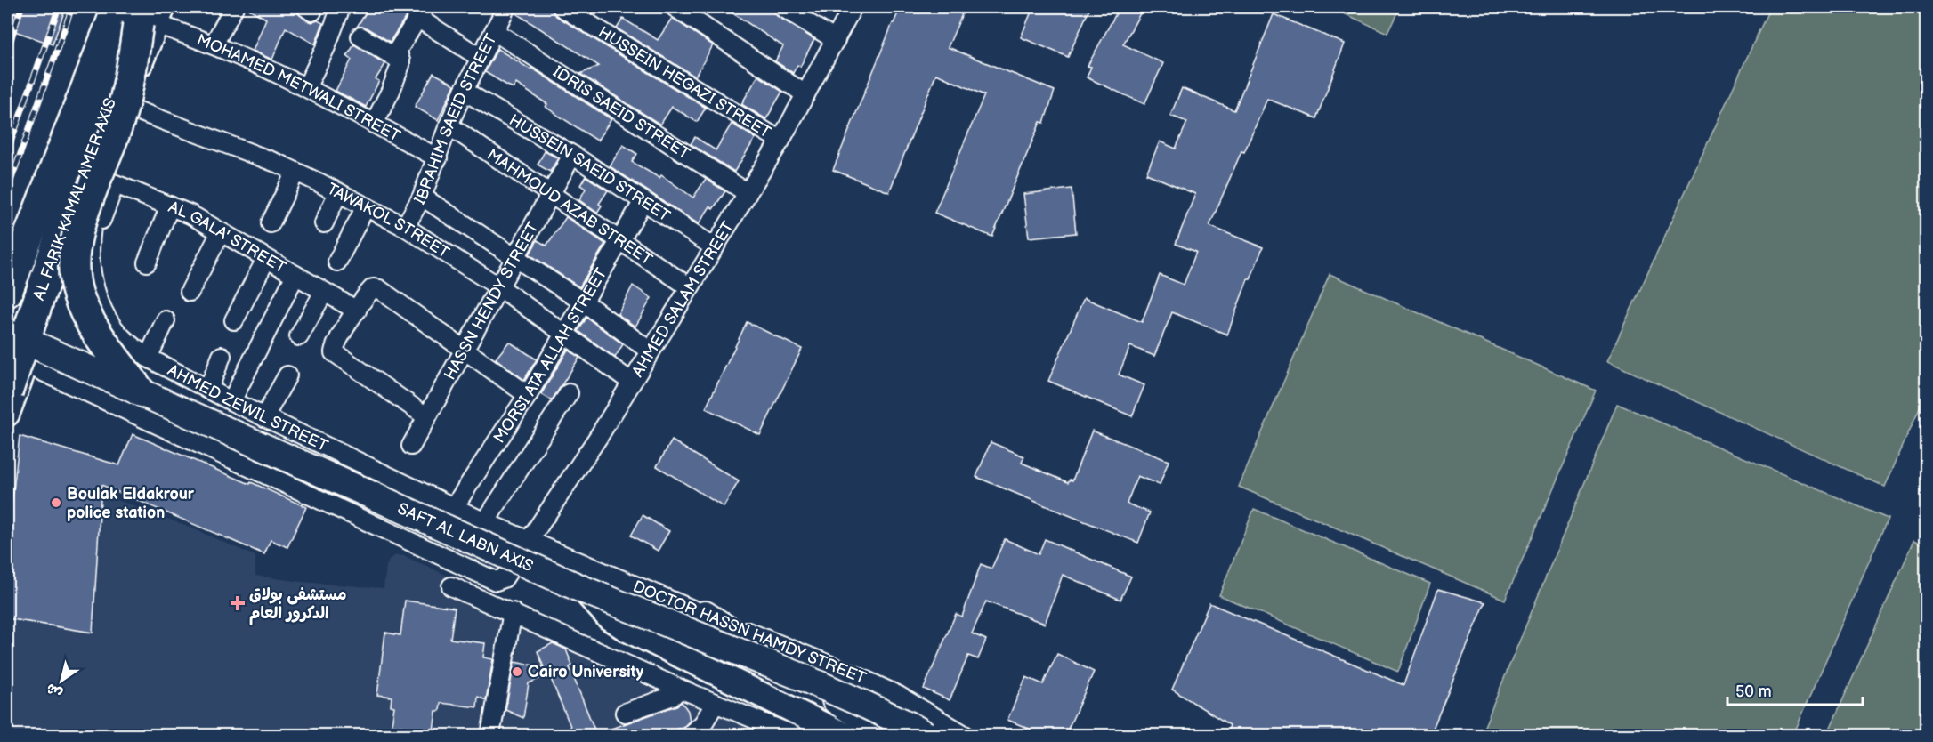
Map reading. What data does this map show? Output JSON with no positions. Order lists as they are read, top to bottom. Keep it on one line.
{"streets":{"highway":["AL FARIK KAMAL AMER AXIS"],"main road":["SAFT AL LABN AXIS"],"street":["HUSSEIN HEGAZI STREET","MOHAMED METWALI STREET","IDRIS SAEID STREET","IBRAHIM SAEID STREET","HUSSEIN SAEID STREET","MAHMOUD AZAB STREET","TAWAKOL STREET","AL GALA' STREET","AHMED SALAM STREET","HASSN HENDY STREET","MORSI ATA ALLAH STREET","AHMED ZEWIL STREET","DOCTOR HASSN HAMDY STREET"]},"crossings":[["HUSSEIN HEGAZI STREET","AHMED SALAM STREET"],["MOHAMED METWALI STREET","IBRAHIM SAEID STREET"],["MOHAMED METWALI STREET","AL FARIK KAMAL AMER AXIS"],["IDRIS SAEID STREET","IBRAHIM SAEID STREET"],["IDRIS SAEID STREET","AHMED SALAM STREET"],["IBRAHIM SAEID STREET","HUSSEIN SAEID STREET"],["IBRAHIM SAEID STREET","MAHMOUD AZAB STREET"],["IBRAHIM SAEID STREET","TAWAKOL STREET"],["HUSSEIN SAEID STREET","AHMED SALAM STREET"],["HUSSEIN SAEID STREET","HASSN HENDY STREET"],["HUSSEIN SAEID STREET","MORSI ATA ALLAH STREET"],["MAHMOUD AZAB STREET","AHMED SALAM STREET"],["MAHMOUD AZAB STREET","HASSN HENDY STREET"],["MAHMOUD AZAB STREET","MORSI ATA ALLAH STREET"],["TAWAKOL STREET","AHMED SALAM STREET"],["TAWAKOL STREET","HASSN HENDY STREET"],["TAWAKOL STREET","MORSI ATA ALLAH STREET"],["AL GALA' STREET","AHMED ZEWIL STREET"],["AHMED SALAM STREET","AHMED ZEWIL STREET"],["AHMED SALAM STREET","DOCTOR HASSN HAMDY STREET"],["MORSI ATA ALLAH STREET","AHMED ZEWIL STREET"],["AHMED ZEWIL STREET","DOCTOR HASSN HAMDY STREET"]],"places":{"other":["Boulak Eldakrour police station","Cairo University"],"health":["مستشفى بولاق الدكرور العام"]},"scale_bar":"50 m","north":"bottom left"}
